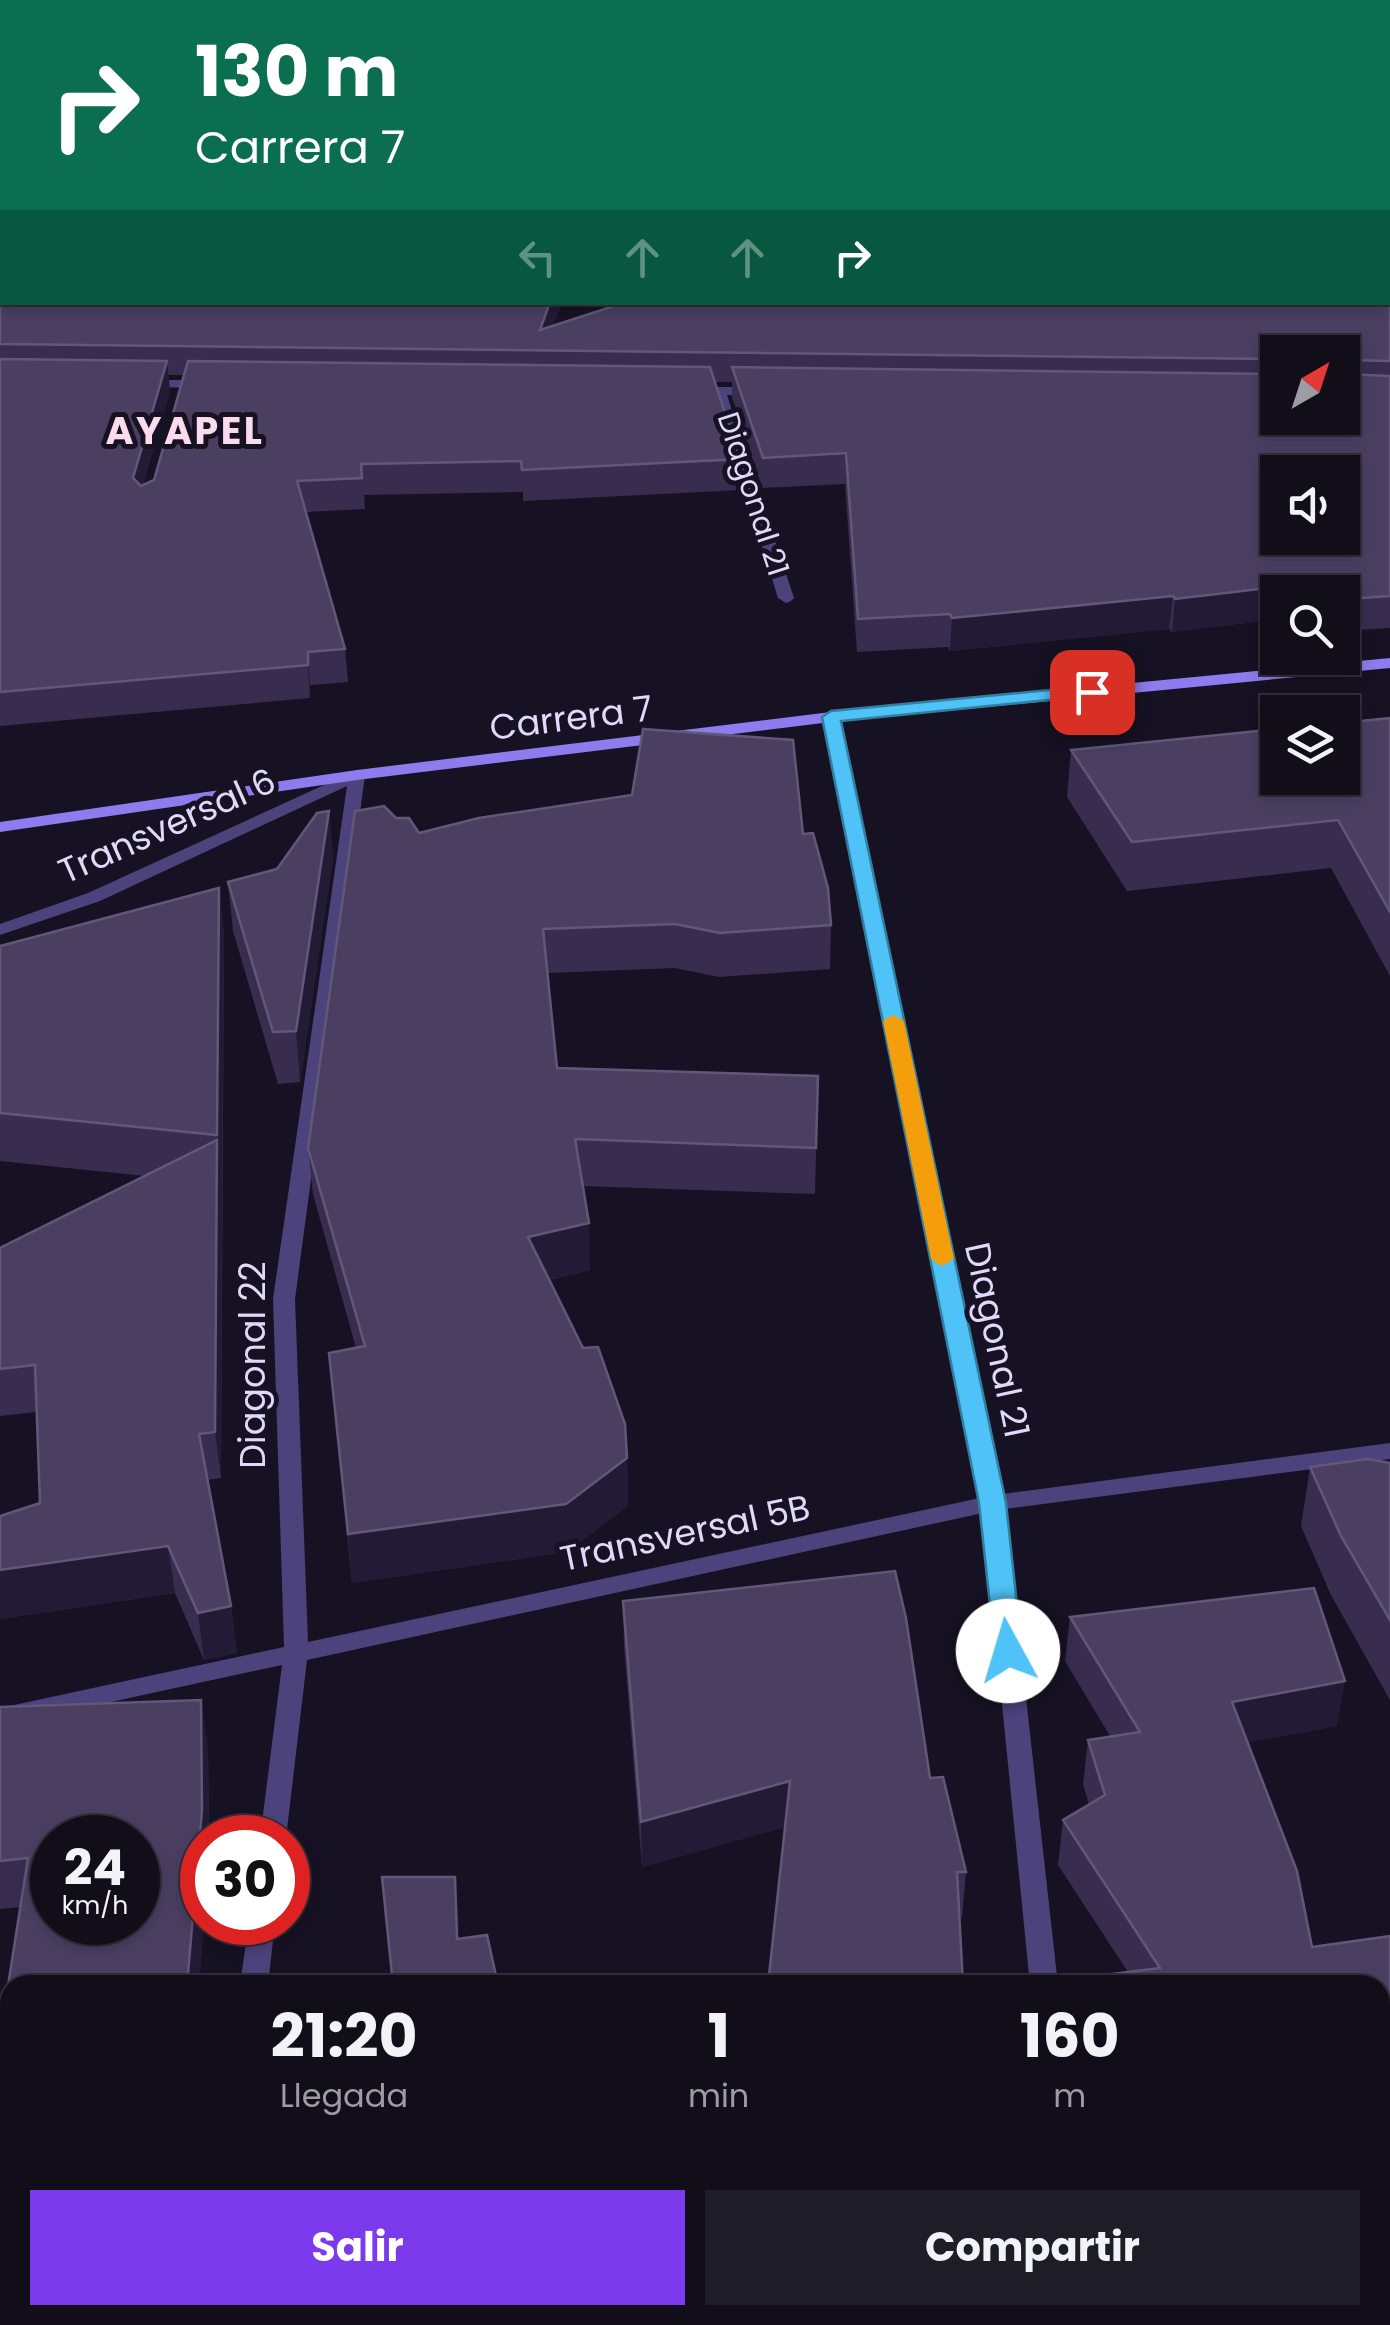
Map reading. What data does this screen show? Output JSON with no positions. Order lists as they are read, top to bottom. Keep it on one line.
{"streets":{"main road":["Carrera 7"],"street":["Diagonal 21","Transversal 6","Diagonal 22","Transversal 5B"]},"crossings":[["Diagonal 21","Carrera 7"],["Diagonal 21","Transversal 5B"],["Carrera 7","Transversal 6"],["Carrera 7","Diagonal 22"],["Transversal 6","Diagonal 22"],["Diagonal 22","Transversal 5B"]],"districts":["AYAPEL"],"north":"top right","page":{"turn":["130 m","Carrera 7"],"speed":"24 km/h","limit":"30","eta":["21:20","Llegada","1","min","160","m"],"buttons":["Salir","Compartir"]}}
